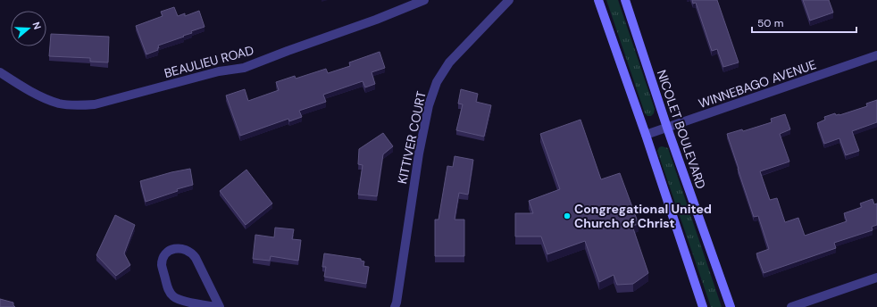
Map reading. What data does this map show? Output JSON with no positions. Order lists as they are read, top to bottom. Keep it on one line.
{"streets":{"street":["BEAULIEU ROAD","WINNEBAGO AVENUE","NICOLET BOULEVARD","KITTIVER COURT"]},"crossings":[["WINNEBAGO AVENUE","NICOLET BOULEVARD"]],"places":["Congregational United Church of Christ"],"scale_bar":"50 m","north":"right"}
